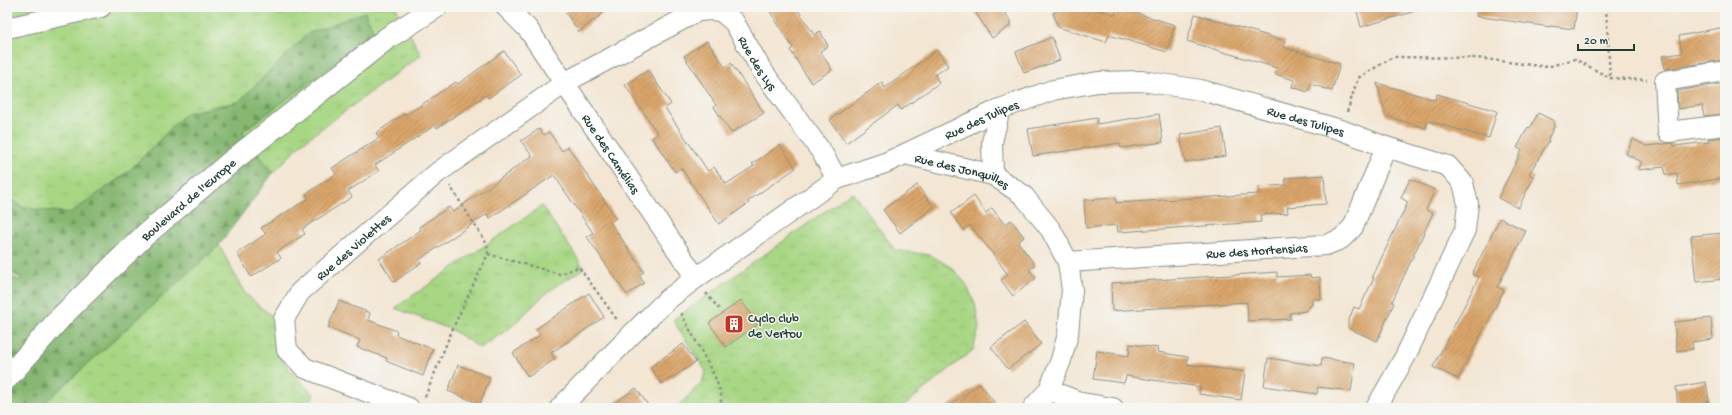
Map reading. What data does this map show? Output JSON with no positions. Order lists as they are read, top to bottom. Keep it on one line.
{"streets":{"street":["Rue des Lys","Rue des Tulipes","Rue des Camélias","Rue des Jonquilles","Boulevard de l'Europe","Rue des Violettes","Rue des Hortensias"]},"crossings":[["Rue des Lys","Rue des Camélias"],["Rue des Lys","Rue des Jonquilles"],["Rue des Lys","Rue des Violettes"],["Rue des Tulipes","Rue des Jonquilles"],["Rue des Tulipes","Rue des Hortensias"],["Rue des Camélias","Rue des Jonquilles"],["Rue des Camélias","Rue des Violettes"],["Rue des Jonquilles","Rue des Hortensias"]],"places":{"building":["Cyclo club de Vertou"]},"scale_bar":"20 m"}
